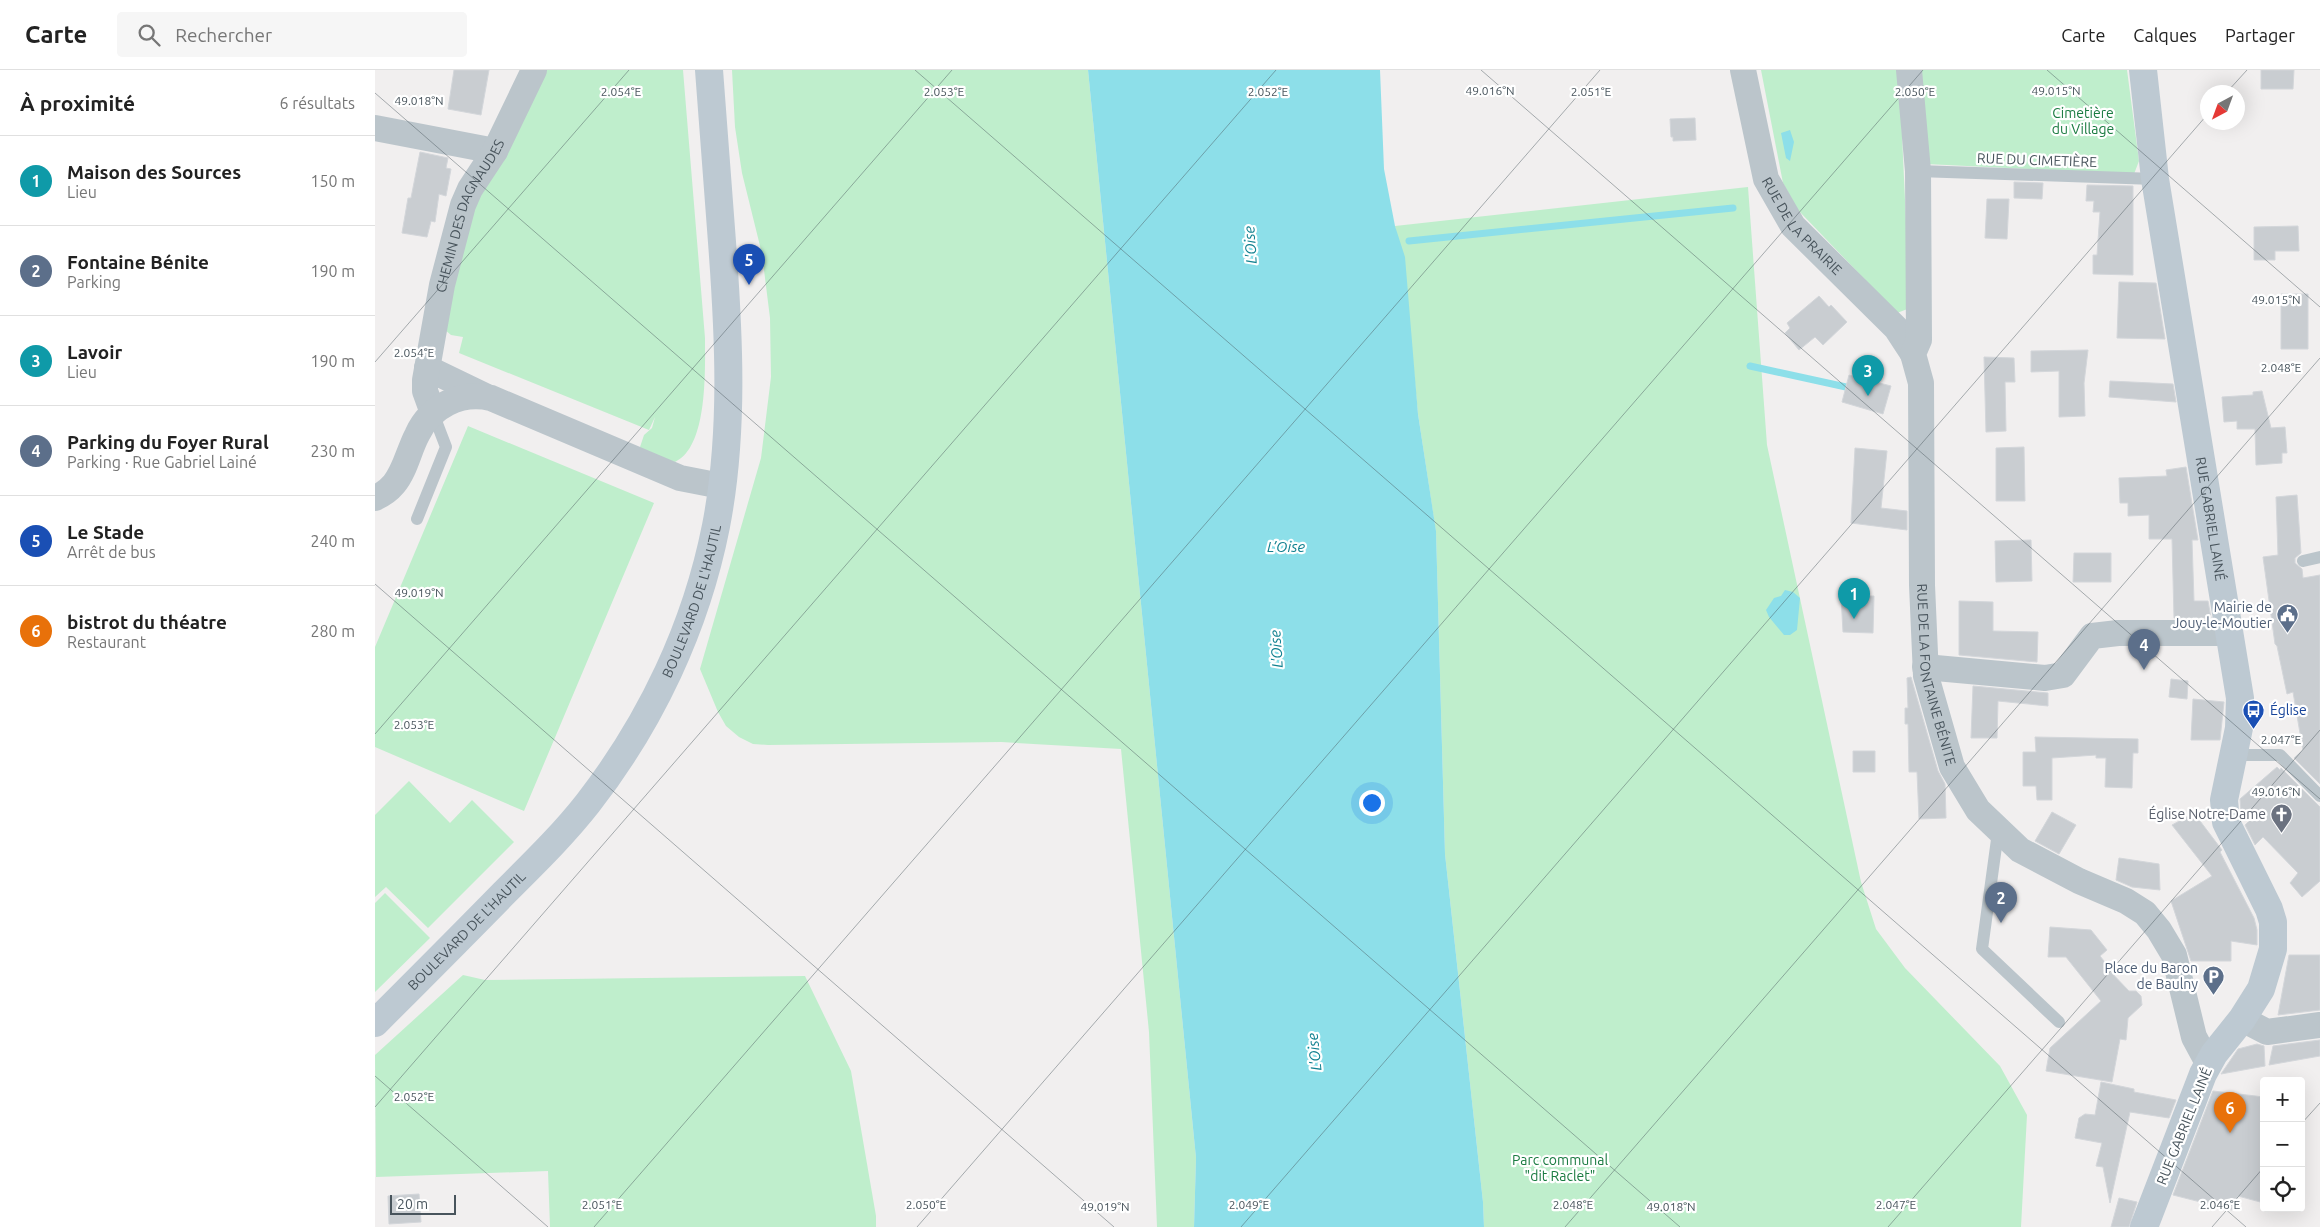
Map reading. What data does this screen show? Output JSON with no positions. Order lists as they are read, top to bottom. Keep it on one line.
{"streets":{"street":["CHEMIN DES DAGNAUDES","RUE DE LA PRAIRIE","RUE GABRIEL LAINÉ","BOULEVARD DE L'HAUTIL","RUE DE LA FONTAINE BÉNITE"],"lane":["RUE DU CIMETIÈRE"]},"crossings":[["RUE DU CIMETIÈRE","RUE GABRIEL LAINÉ"],["RUE DU CIMETIÈRE","RUE DE LA FONTAINE BÉNITE"],["RUE DE LA PRAIRIE","RUE DE LA FONTAINE BÉNITE"],["RUE GABRIEL LAINÉ","RUE DE LA FONTAINE BÉNITE"]],"water":["L'Oise","L’Oise"],"parks":["Cimetière du Village","Parc communal \"dit Raclet\""],"places":{"public building":["Mairie de Jouy-le-Moutier"],"bus stop":["Église"],"church":["Église Notre-Dame"],"parking":["Place du Baron de Baulny"]},"scale_bar":"20 m","north":"bottom left","page":{"header":"Carte","search":"Rechercher","nav":["Carte","Calques","Partager"],"heading":["À proximité","6 résultats"],"list":[{"mark":"1","name":"Maison des Sources","note":"Lieu","value":"150 m"},{"mark":"2","name":"Fontaine Bénite","note":"Parking","value":"190 m"},{"mark":"3","name":"Lavoir","note":"Lieu","value":"190 m"},{"mark":"4","name":"Parking du Foyer Rural","note":"Parking · Rue Gabriel Lainé","value":"230 m"},{"mark":"5","name":"Le Stade","note":"Arrêt de bus","value":"240 m"},{"mark":"6","name":"bistrot du théatre","note":"Restaurant","value":"280 m"}],"pins":["5","3","1","4","2","6"],"map_buttons":["+","−"],"scale":"20 m"},"coordinates":["49.016°N","49.015°N","2.054°E","2.053°E","2.052°E","2.051°E","2.050°E","49.018°N","2.048°E","49.019°N","2.047°E","2.049°E","2.046°E"]}
